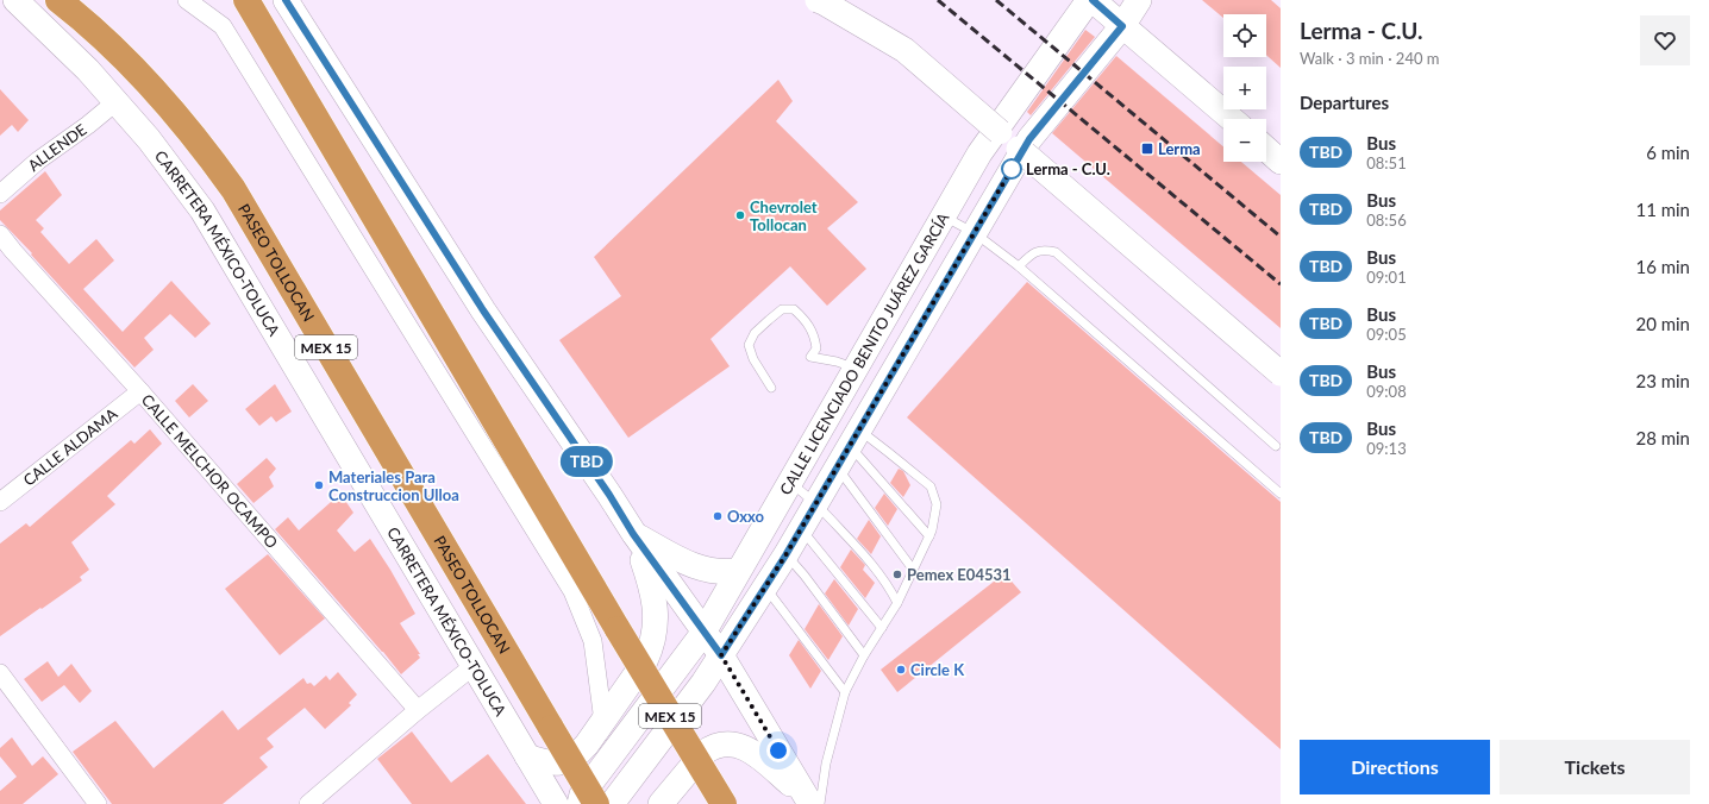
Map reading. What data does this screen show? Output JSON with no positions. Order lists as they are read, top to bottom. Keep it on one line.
{"streets":{"highway":["PASEO TOLLOCAN","MEX 15"],"main road":["CARRETERA MÉXICO-TOLUCA","CALLE LICENCIADO BENITO JUÁREZ GARCÍA"],"street":["ALLENDE","CALLE ALDAMA","CALLE MELCHOR OCAMPO"]},"crossings":[["ALLENDE","CARRETERA MÉXICO-TOLUCA"],["CALLE ALDAMA","CALLE MELCHOR OCAMPO"]],"places":{"transit":["Lerma"],"other":["Lerma - C.U.","Chevrolet Tollocan","Materiales Para Construccion Ulloa","Oxxo","Pemex E04531","Circle K"]},"lines":["bus line TBD"],"page":{"on_map":"TBD","heading":[["Lerma - C.U.","Walk · 3 min · 240 m"],"Departures"],"map_buttons":["+","−"],"list":[{"mark":"TBD","name":"Bus","note":"08:51","value":"6 min"},{"mark":"TBD","name":"Bus","note":"08:56","value":"11 min"},{"mark":"TBD","name":"Bus","note":"09:01","value":"16 min"},{"mark":"TBD","name":"Bus","note":"09:05","value":"20 min"},{"mark":"TBD","name":"Bus","note":"09:08","value":"23 min"},{"mark":"TBD","name":"Bus","note":"09:13","value":"28 min"}],"buttons":["Directions","Tickets"]}}
